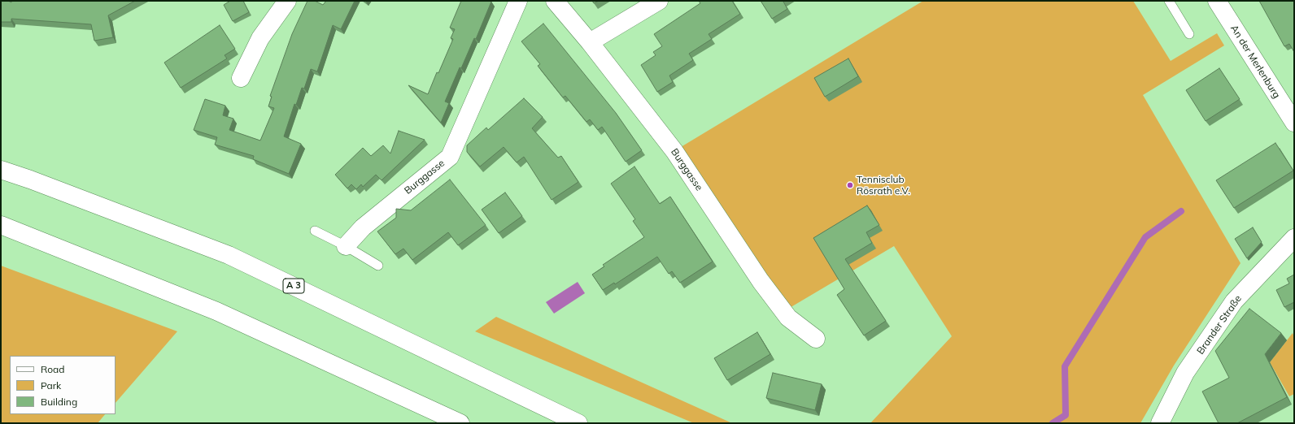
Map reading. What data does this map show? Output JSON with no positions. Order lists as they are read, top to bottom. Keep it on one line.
{"streets":{"main road":["An der Merlenburg","Burggasse","A 3","Brander Straße"]},"places":["Tennisclub Rösrath e.V."],"legend":["Road","Park","Building"]}
